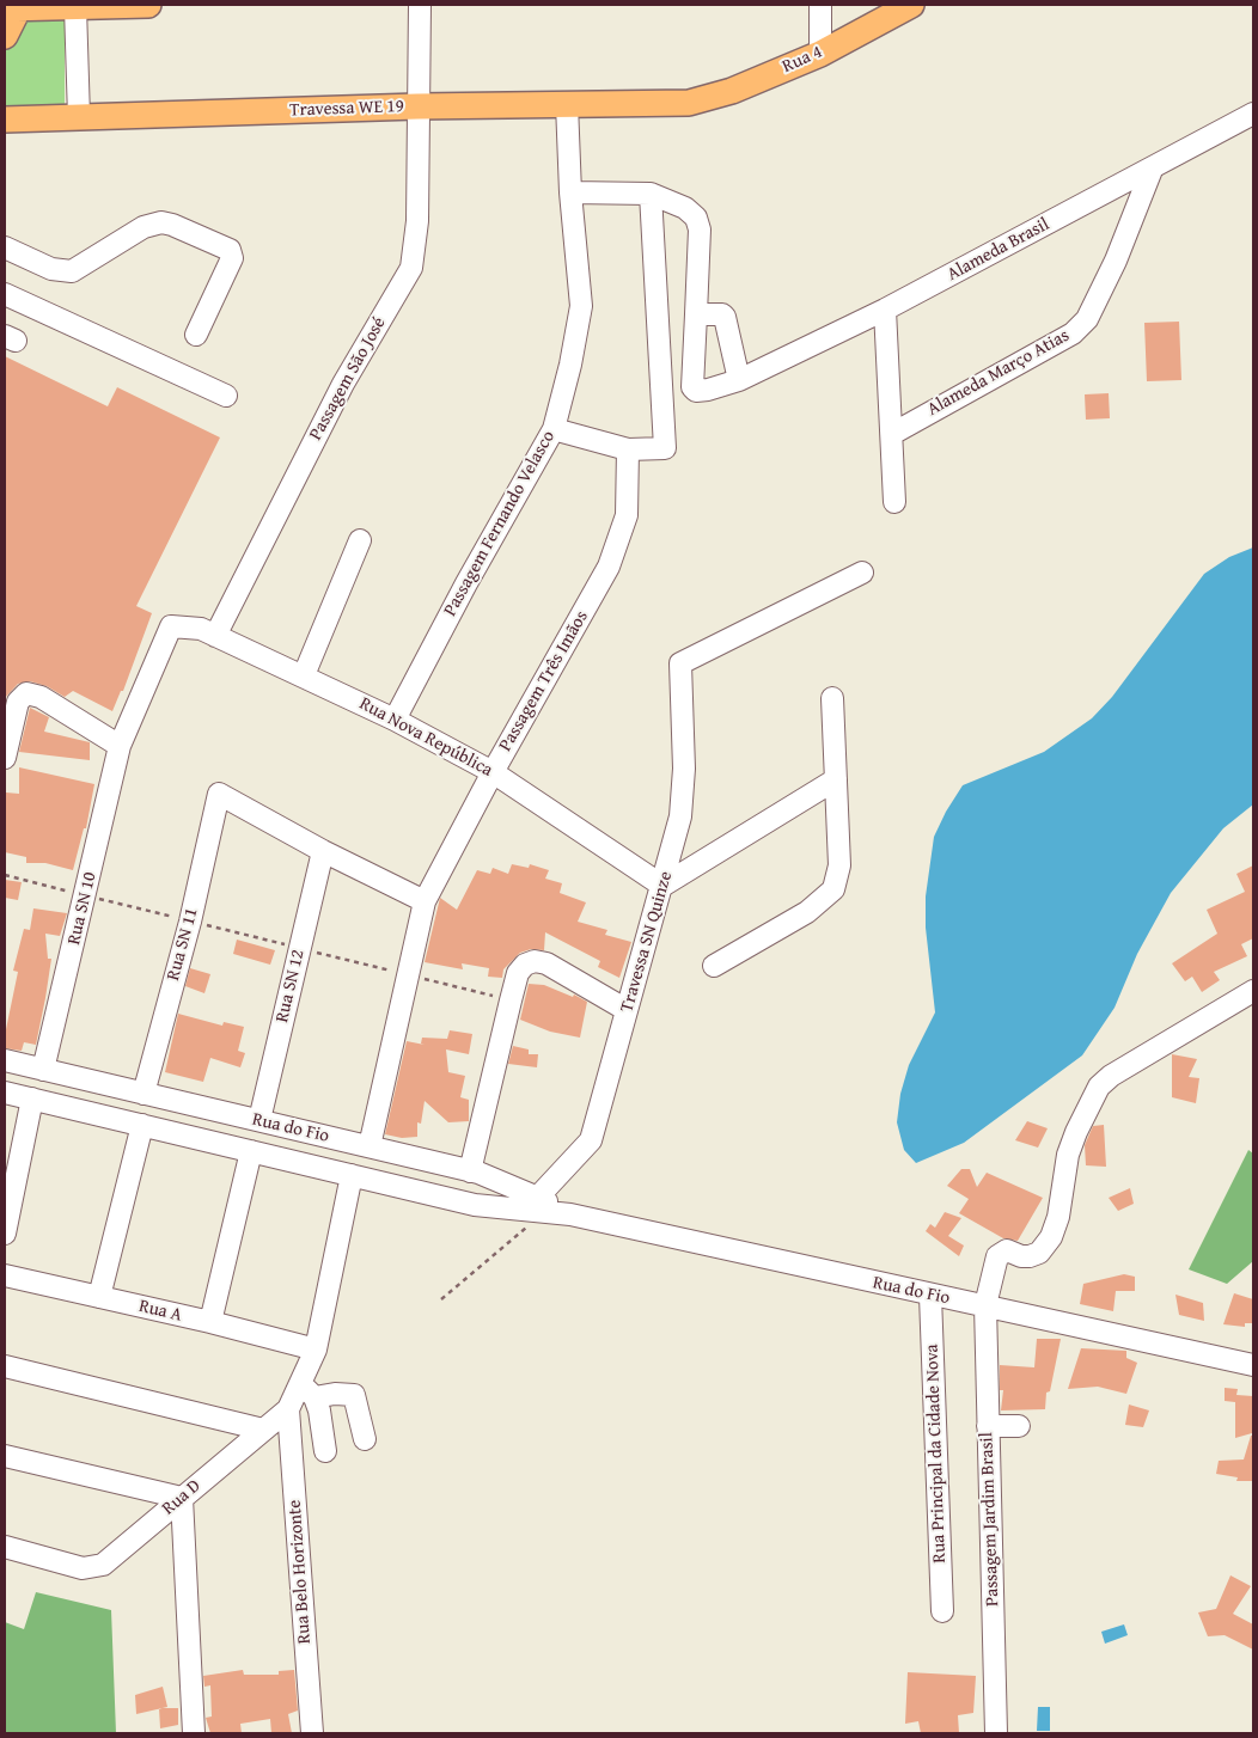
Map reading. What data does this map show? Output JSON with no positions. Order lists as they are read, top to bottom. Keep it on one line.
{"streets":{"main road":["Rua 4","Travessa WE 19"],"street":["Alameda Brasil","Alameda Março Atias","Passagem São José","Passagem Fernando Velasco","Passagem Três Imãos","Rua Nova República","Rua SN 10","Travessa SN Quinze","Rua SN 11","Rua SN 12","Rua do Fio","Rua A","Rua Principal da Cidade Nova","Rua D","Passagem Jardim Brasil","Rua Belo Horizonte"]},"crossings":[["Rua 4","Travessa WE 19"],["Travessa WE 19","Passagem São José"],["Travessa WE 19","Passagem Fernando Velasco"],["Alameda Brasil","Alameda Março Atias"],["Passagem São José","Rua Nova República"],["Passagem Fernando Velasco","Rua Nova República"],["Passagem Três Imãos","Rua Nova República"],["Passagem Três Imãos","Rua do Fio"],["Rua Nova República","Rua SN 10"],["Rua Nova República","Travessa SN Quinze"],["Rua SN 10","Rua do Fio"],["Travessa SN Quinze","Rua do Fio"],["Rua SN 11","Rua SN 12"],["Rua SN 11","Rua do Fio"],["Rua SN 12","Rua do Fio"],["Rua do Fio","Rua Principal da Cidade Nova"],["Rua do Fio","Rua D"],["Rua do Fio","Passagem Jardim Brasil"],["Rua A","Rua D"],["Rua D","Rua Belo Horizonte"]]}
